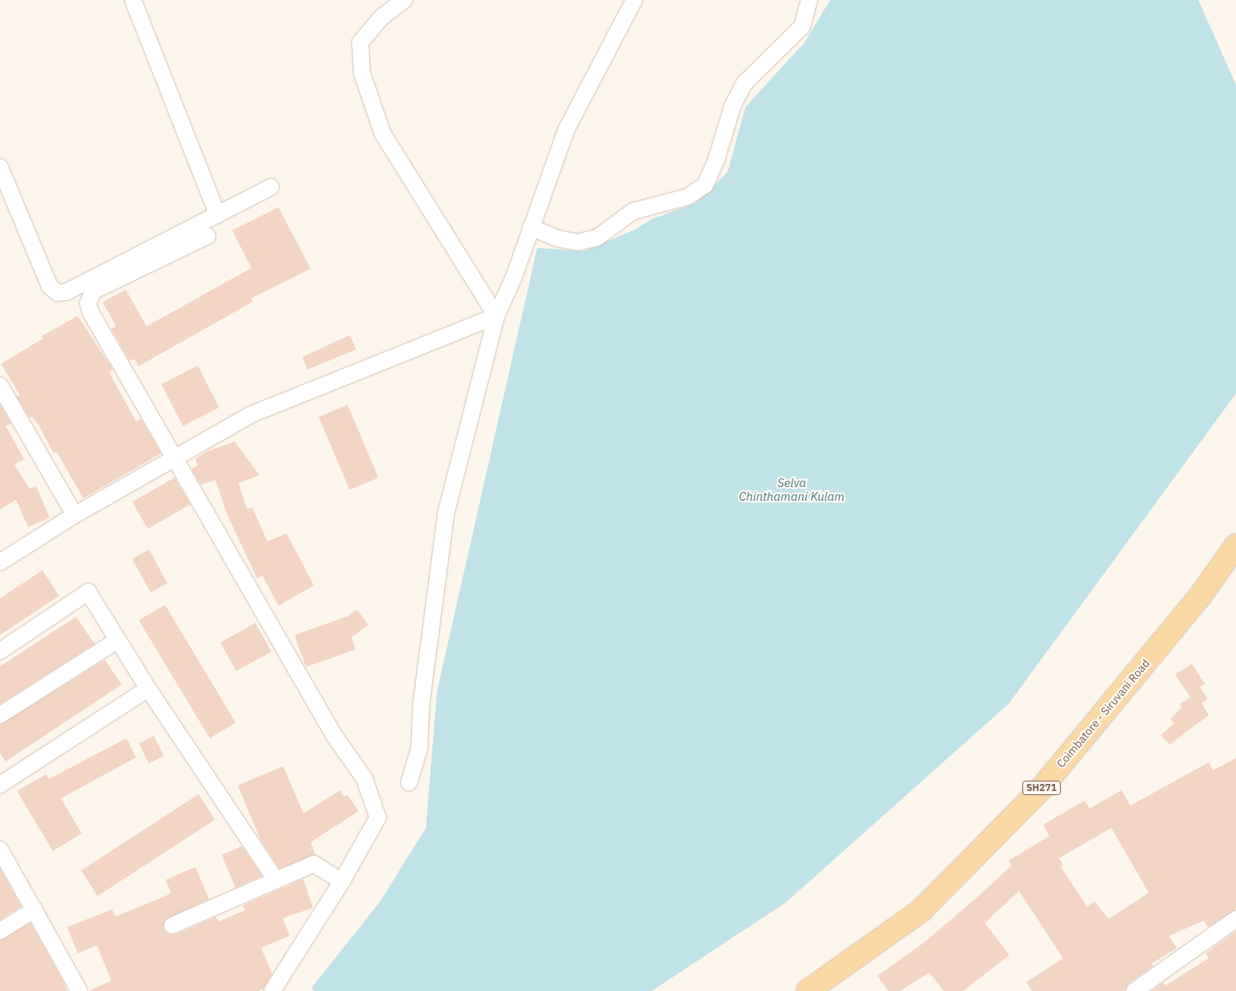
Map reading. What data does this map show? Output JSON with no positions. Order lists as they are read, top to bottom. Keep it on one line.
{"streets":{"main road":["Coimbatore - Siruvani Road","SH271"]},"water":["Selva Chinthamani Kulam"]}
